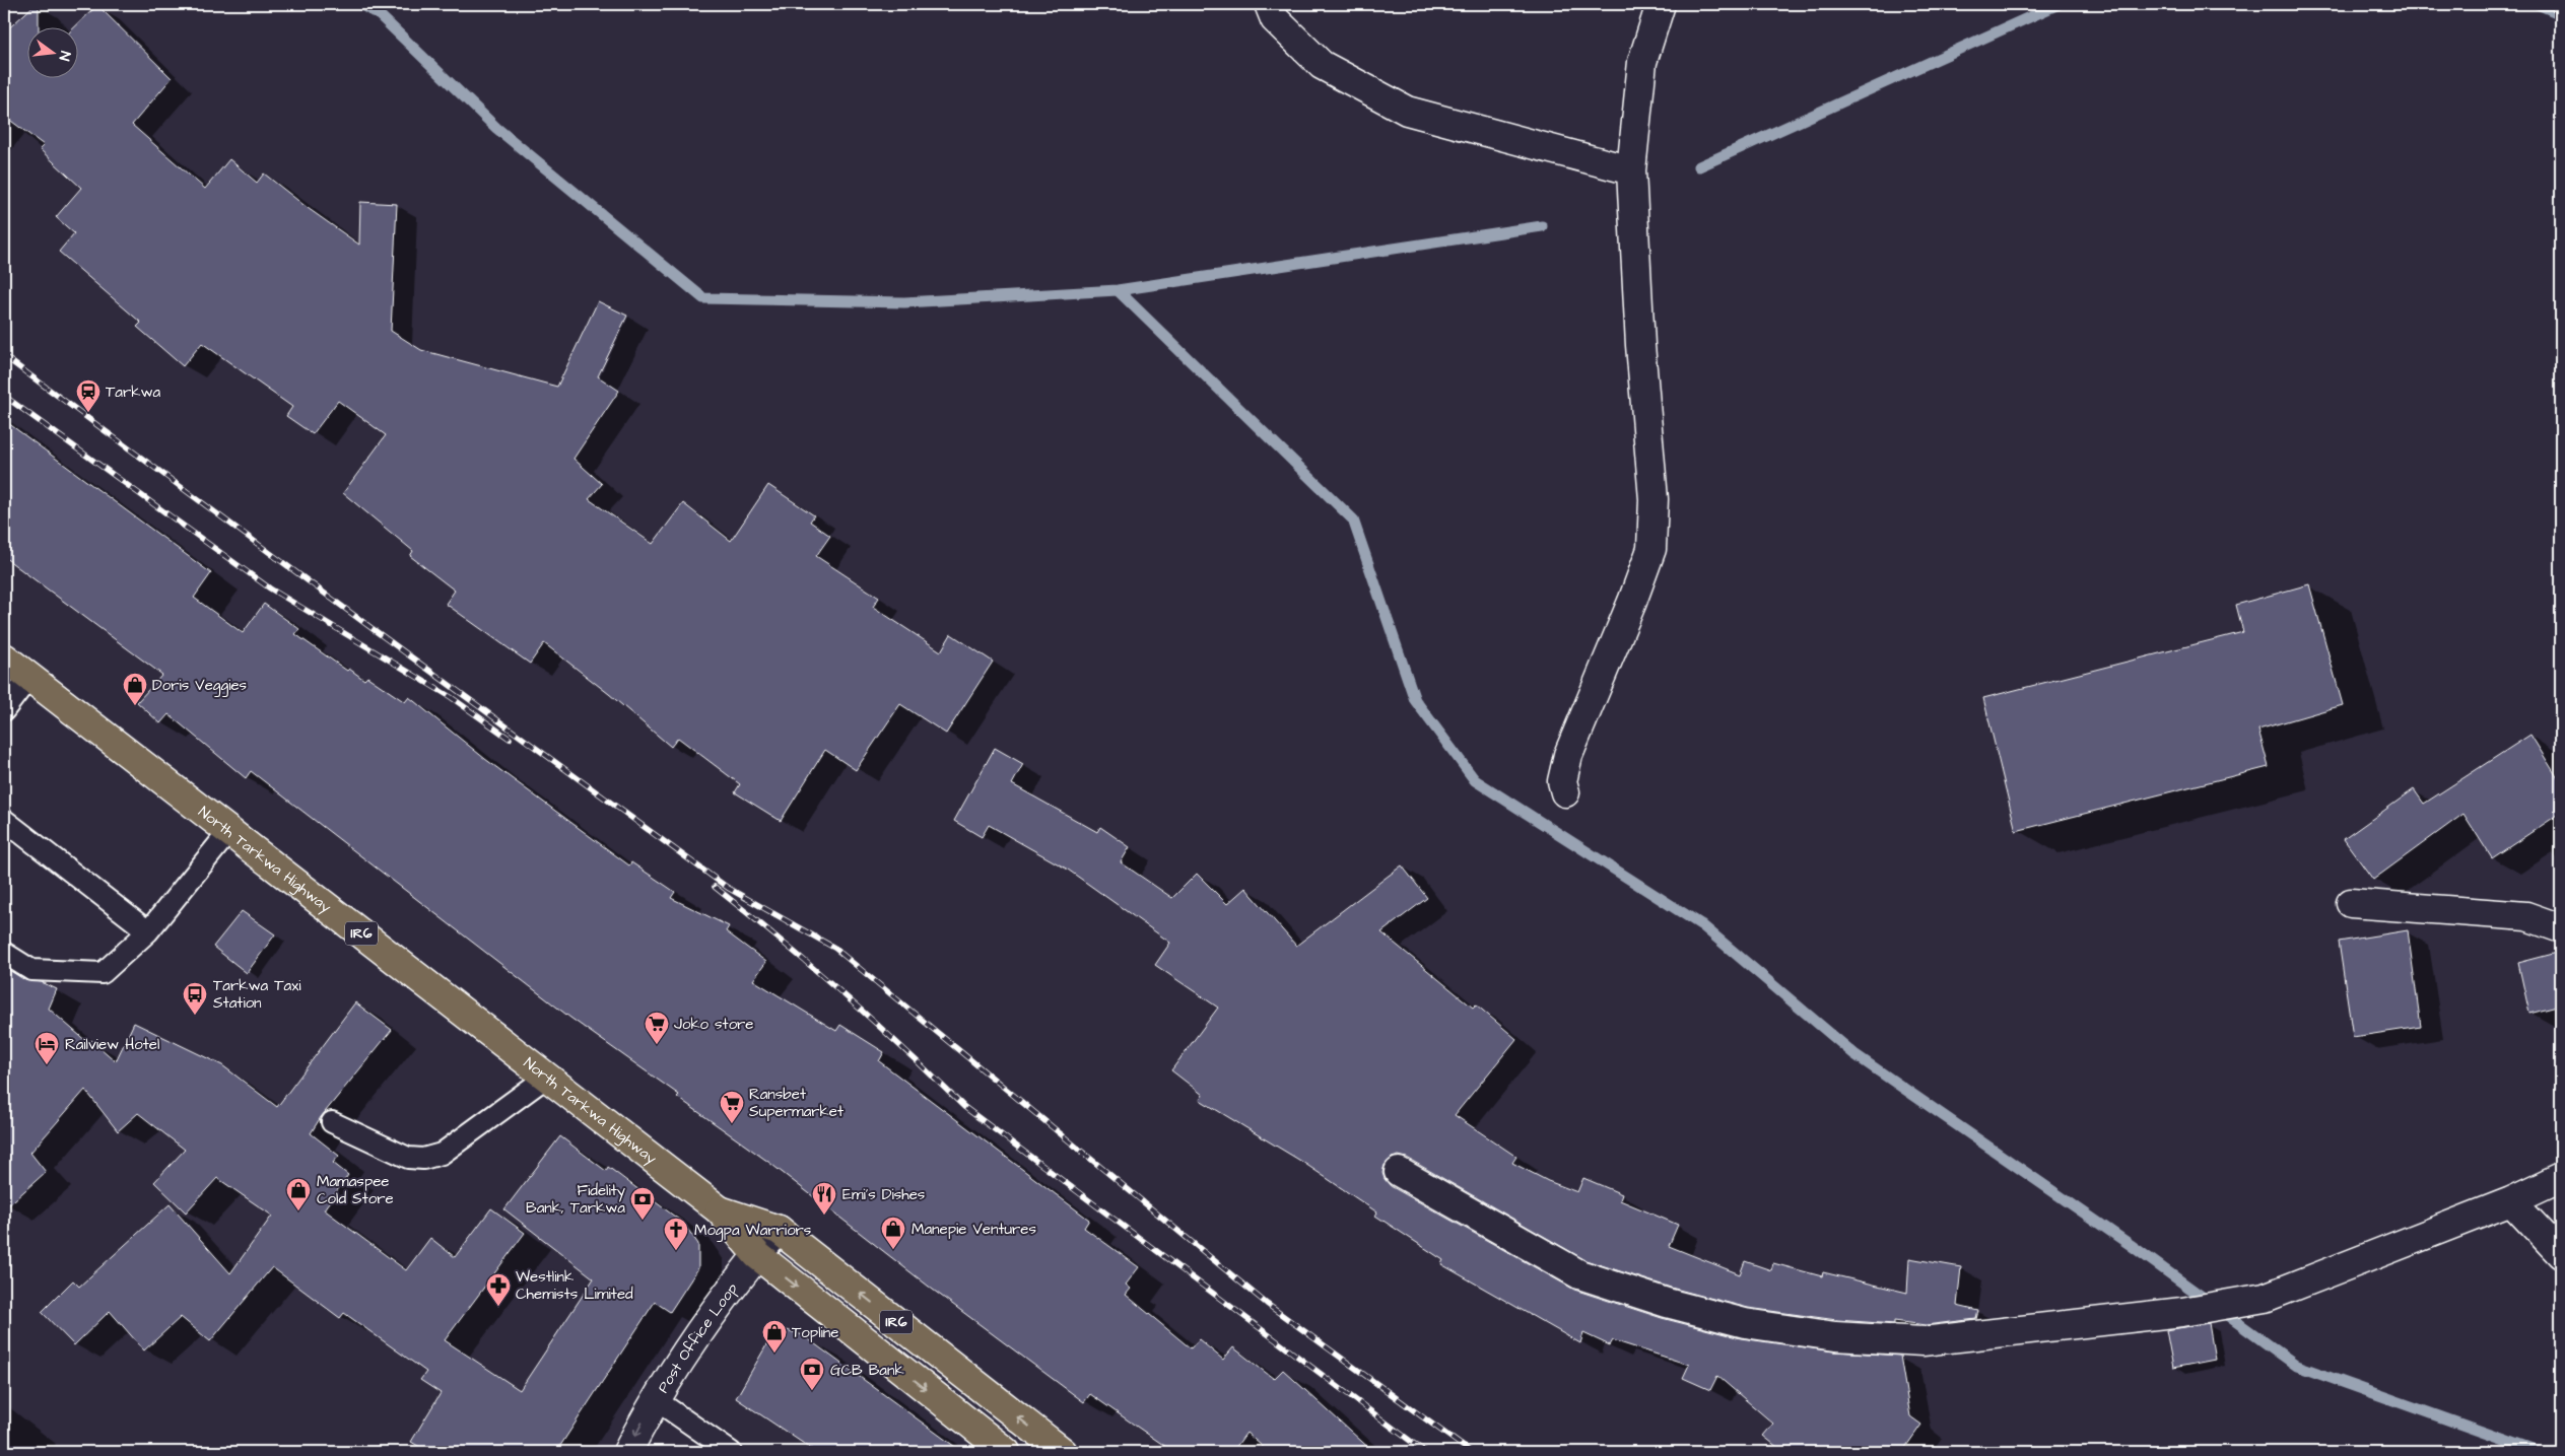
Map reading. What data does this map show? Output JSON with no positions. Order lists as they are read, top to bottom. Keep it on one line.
{"streets":{"main road":["North Tarkwa Highway","IR6"],"street":["Post Office Loop"]},"crossings":[["North Tarkwa Highway","Post Office Loop"]],"places":{"station":["Tarkwa"],"shop":["Doris Veggies","Mamaspee Cold Store","Manepie Ventures","Topline"],"bus stop":["Tarkwa Taxi Station"],"supermarket":["Joko store","Ransbet Supermarket"],"hotel":["Railview Hotel"],"restaurant":["Emi's Dishes"],"bank":["Fidelity Bank, Tarkwa","GCB Bank"],"church":["Mogpa Warriors"],"pharmacy":["Westlink Chemists Limited"]},"north":"right"}
